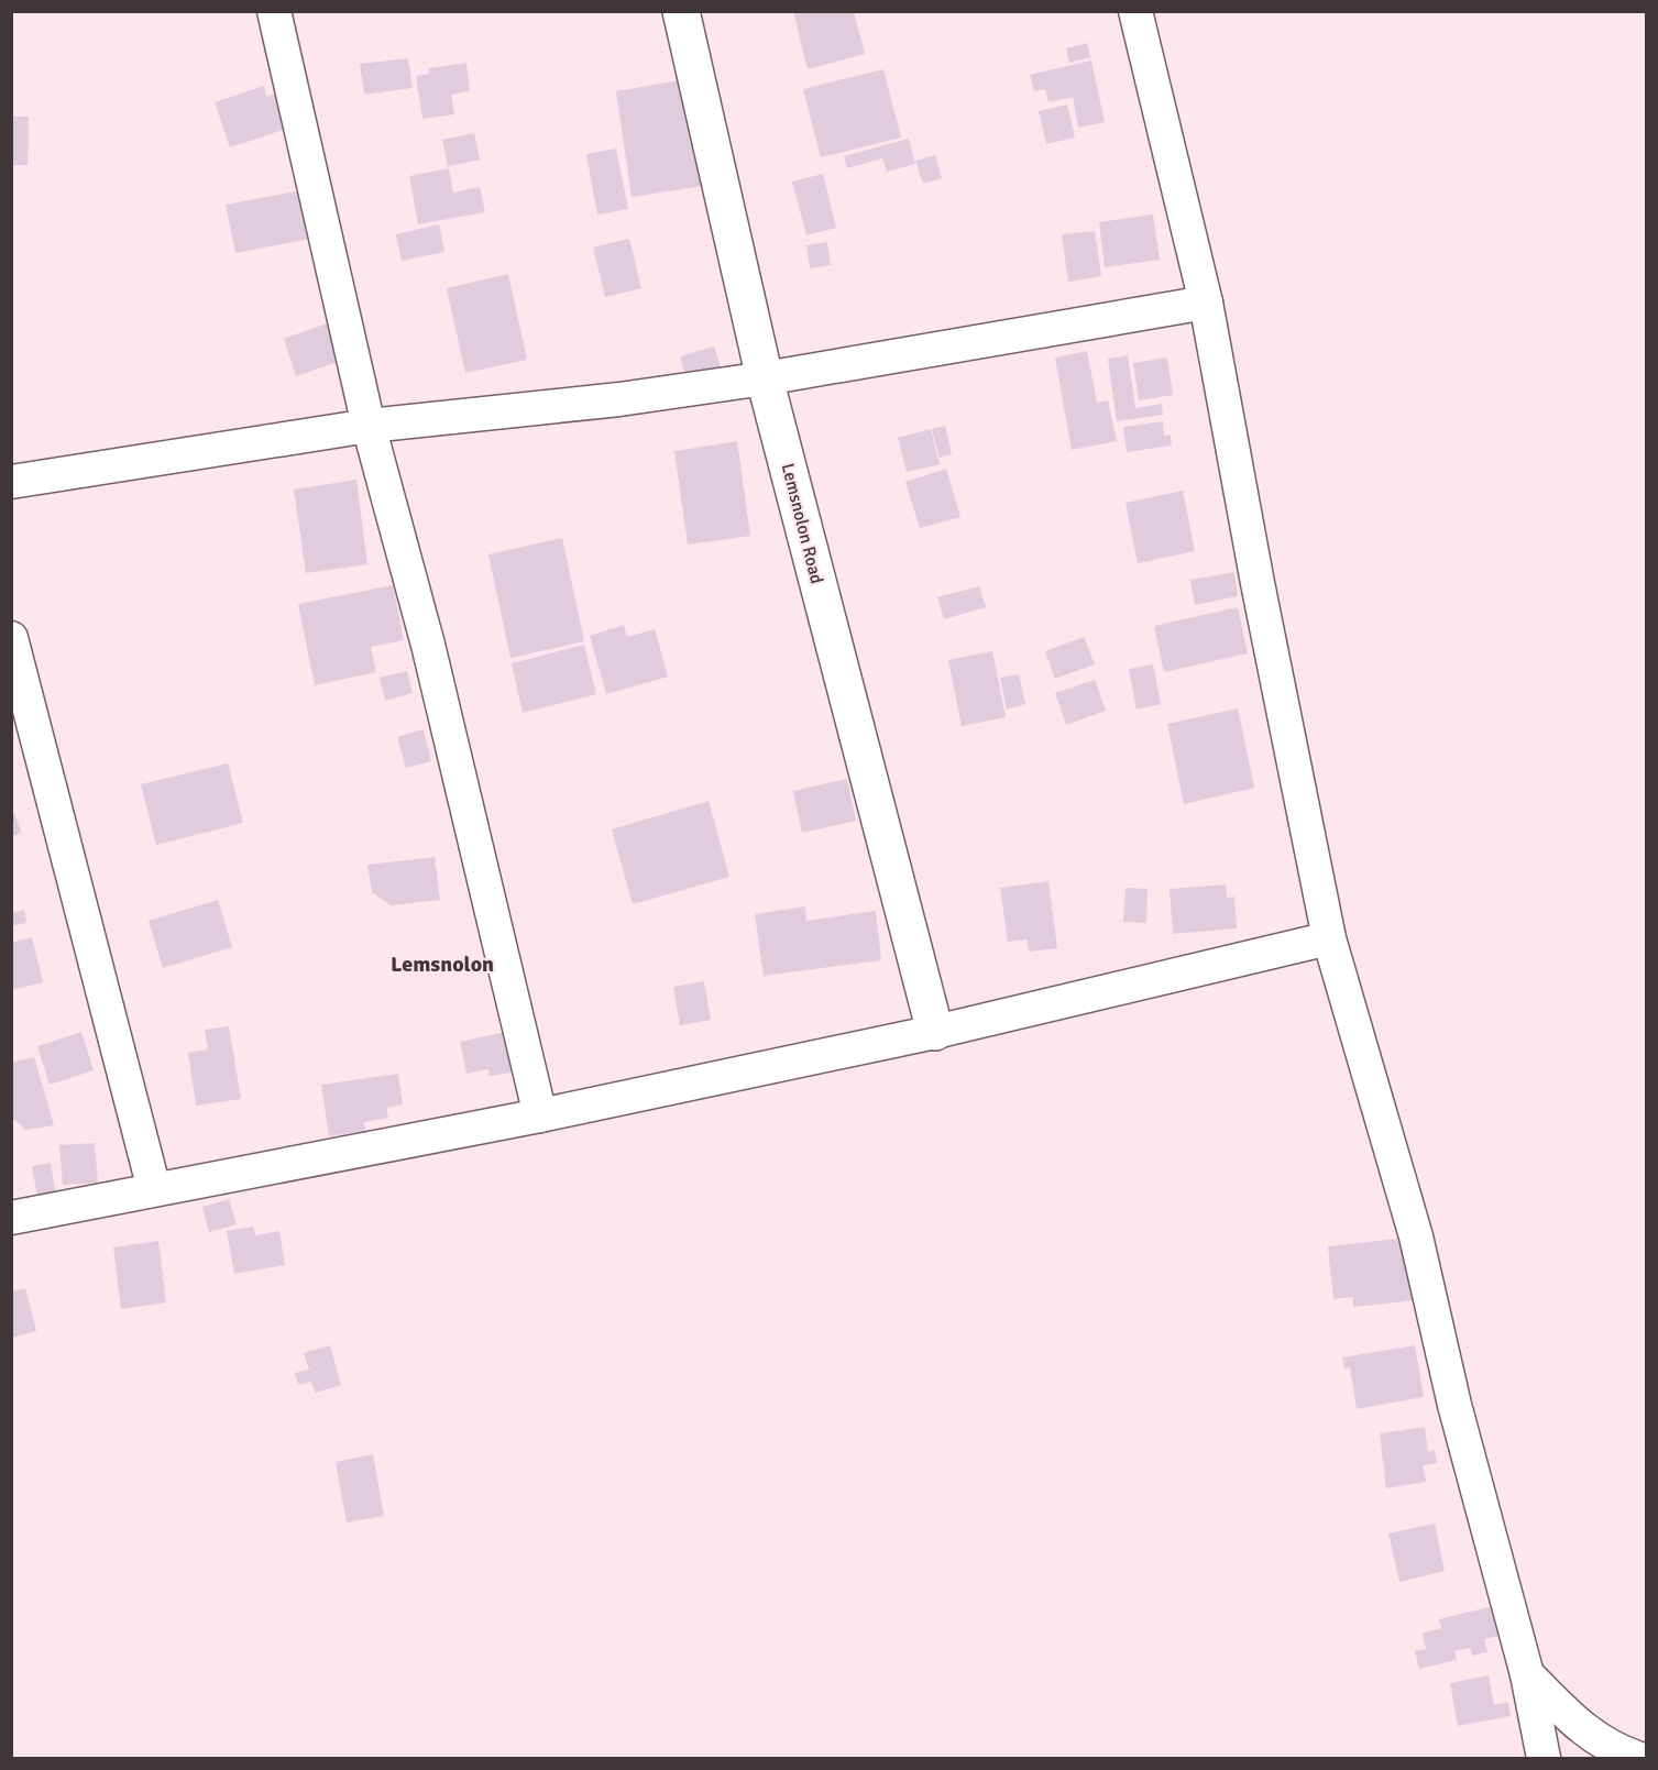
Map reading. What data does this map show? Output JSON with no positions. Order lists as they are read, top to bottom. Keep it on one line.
{"streets":{"street":["Lemsnolon Road"]},"districts":["Lemsnolon"]}
